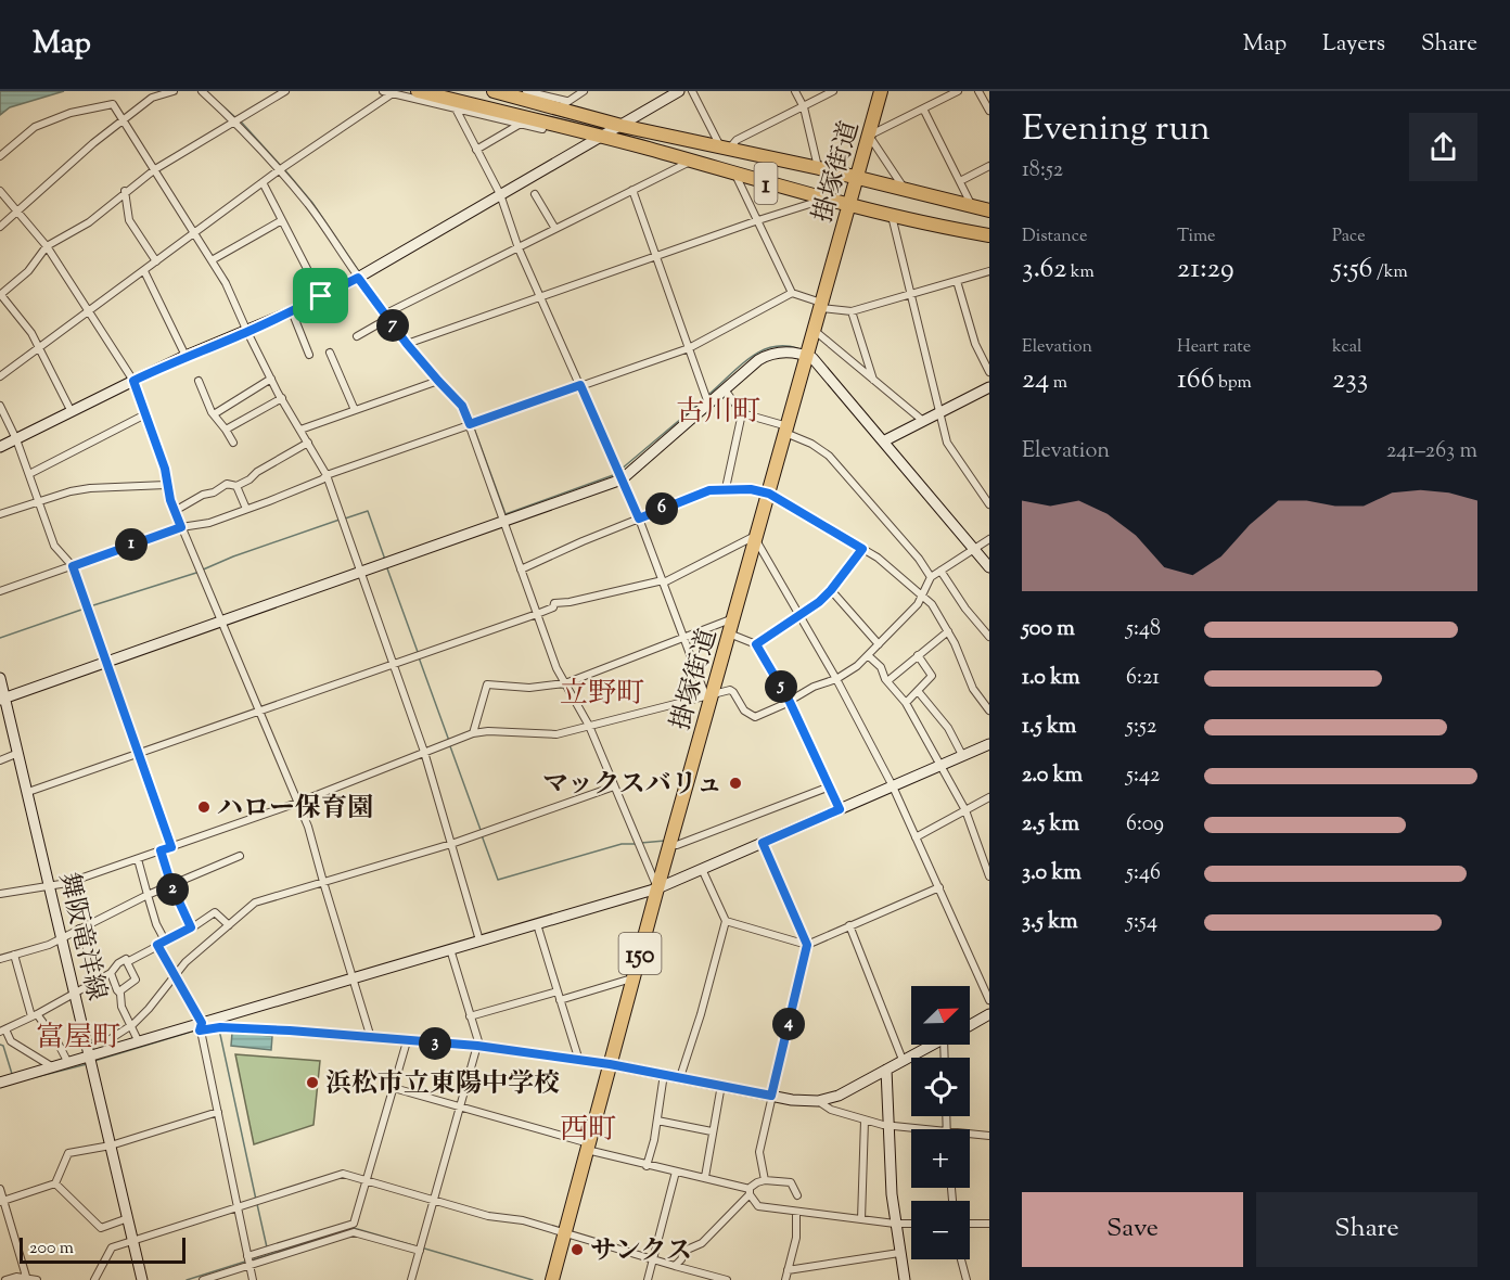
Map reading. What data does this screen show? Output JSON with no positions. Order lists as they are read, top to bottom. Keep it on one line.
{"streets":{"highway":["掛塚街道","1","150"],"street":["舞阪竜洋線"]},"crossings":[["掛塚街道","1"]],"districts":["古川町","立野町","富屋町","西町"],"places":["マックスバリュ","ハロー保育園","浜松市立東陽中学校","サンクス"],"scale_bar":"200 m","north":"top right","page":{"header":"Map","nav":["Map","Layers","Share"],"heading":["Evening run","18:52"],"stats":[["Distance","3.62 km"],["Time","21:29"],["Pace","5:56 /km"],["Elevation","24 m"],["Heart rate","166 bpm"],["kcal","233"]],"pins":["7","6","1","5","2","4","3"],"chart":["Elevation","241–263 m"],"list":[{"name":"500 m","note":"5:48"},{"name":"1.0 km","note":"6:21"},{"name":"1.5 km","note":"5:52"},{"name":"2.0 km","note":"5:42"},{"name":"2.5 km","note":"6:09"},{"name":"3.0 km","note":"5:46"},{"name":"3.5 km","note":"5:54"}],"map_buttons":["+","−"],"buttons":["Save","Share"],"scale":"200 m"}}
